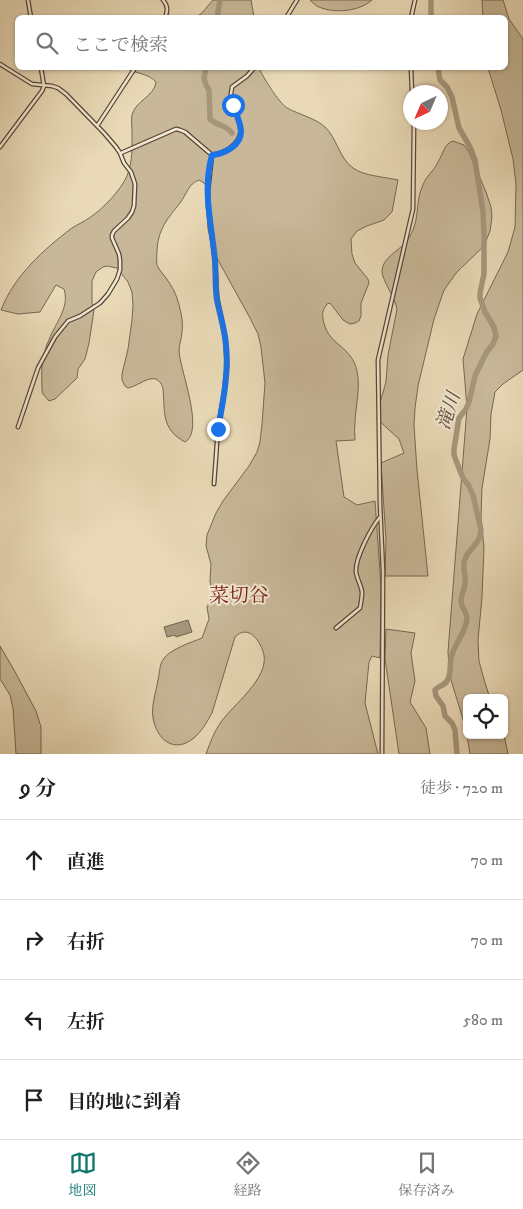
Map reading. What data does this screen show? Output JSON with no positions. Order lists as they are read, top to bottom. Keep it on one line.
{"districts":["菜切谷"],"water":["滝川"],"north":"bottom left","page":{"search":"ここで検索","heading":["9 分","徒歩 · 720 m"],"list":[["直進","70 m"],["右折","70 m"],["左折","580 m"],"目的地に到着"],"nav":["地図","経路","保存済み"]}}
